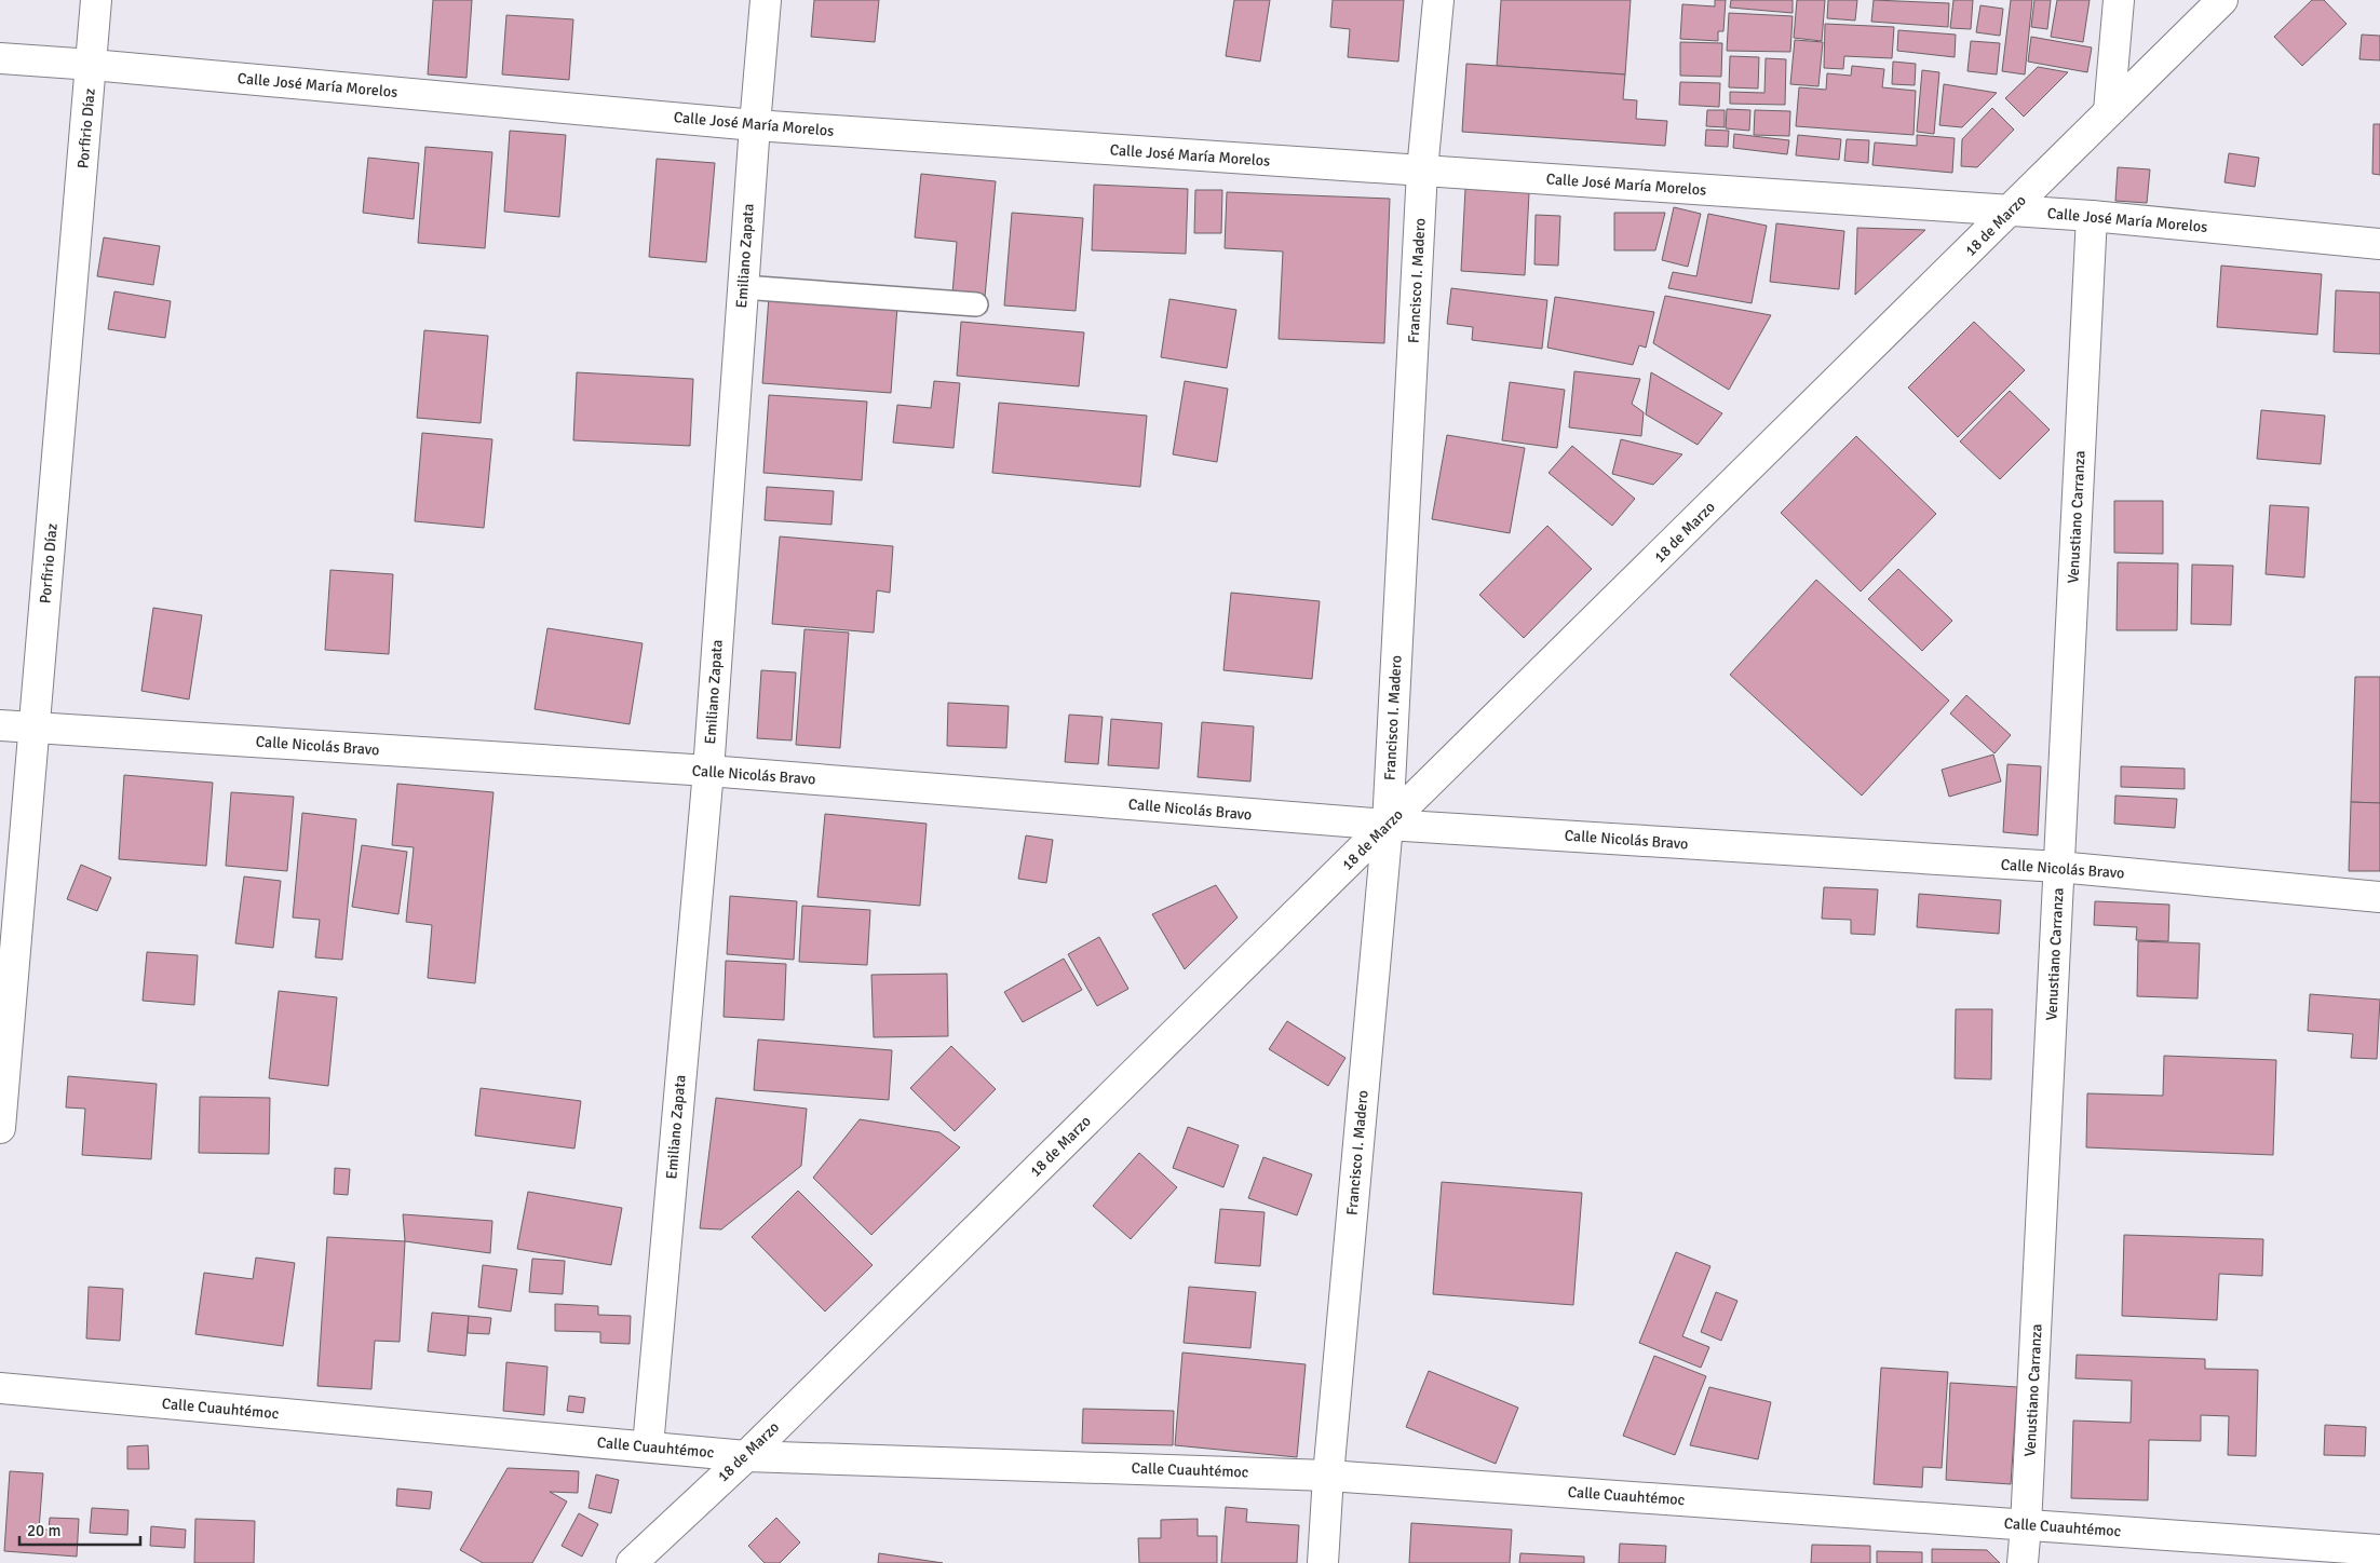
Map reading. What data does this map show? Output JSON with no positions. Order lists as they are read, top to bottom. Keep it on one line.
{"streets":{"street":["Calle José María Morelos","Porfirio Díaz","18 de Marzo","Emiliano Zapata","Francisco I. Madero","Venustiano Carranza","Calle Nicolás Bravo","Calle Cuauhtémoc"]},"crossings":[["Calle José María Morelos","Porfirio Díaz"],["Calle José María Morelos","18 de Marzo"],["Calle José María Morelos","Emiliano Zapata"],["Calle José María Morelos","Francisco I. Madero"],["Calle José María Morelos","Venustiano Carranza"],["Porfirio Díaz","Calle Nicolás Bravo"],["18 de Marzo","Francisco I. Madero"],["18 de Marzo","Calle Nicolás Bravo"],["18 de Marzo","Calle Cuauhtémoc"],["Emiliano Zapata","Calle Nicolás Bravo"],["Emiliano Zapata","Calle Cuauhtémoc"],["Francisco I. Madero","Calle Nicolás Bravo"],["Francisco I. Madero","Calle Cuauhtémoc"],["Venustiano Carranza","Calle Nicolás Bravo"],["Venustiano Carranza","Calle Cuauhtémoc"]],"scale_bar":"20 m"}
